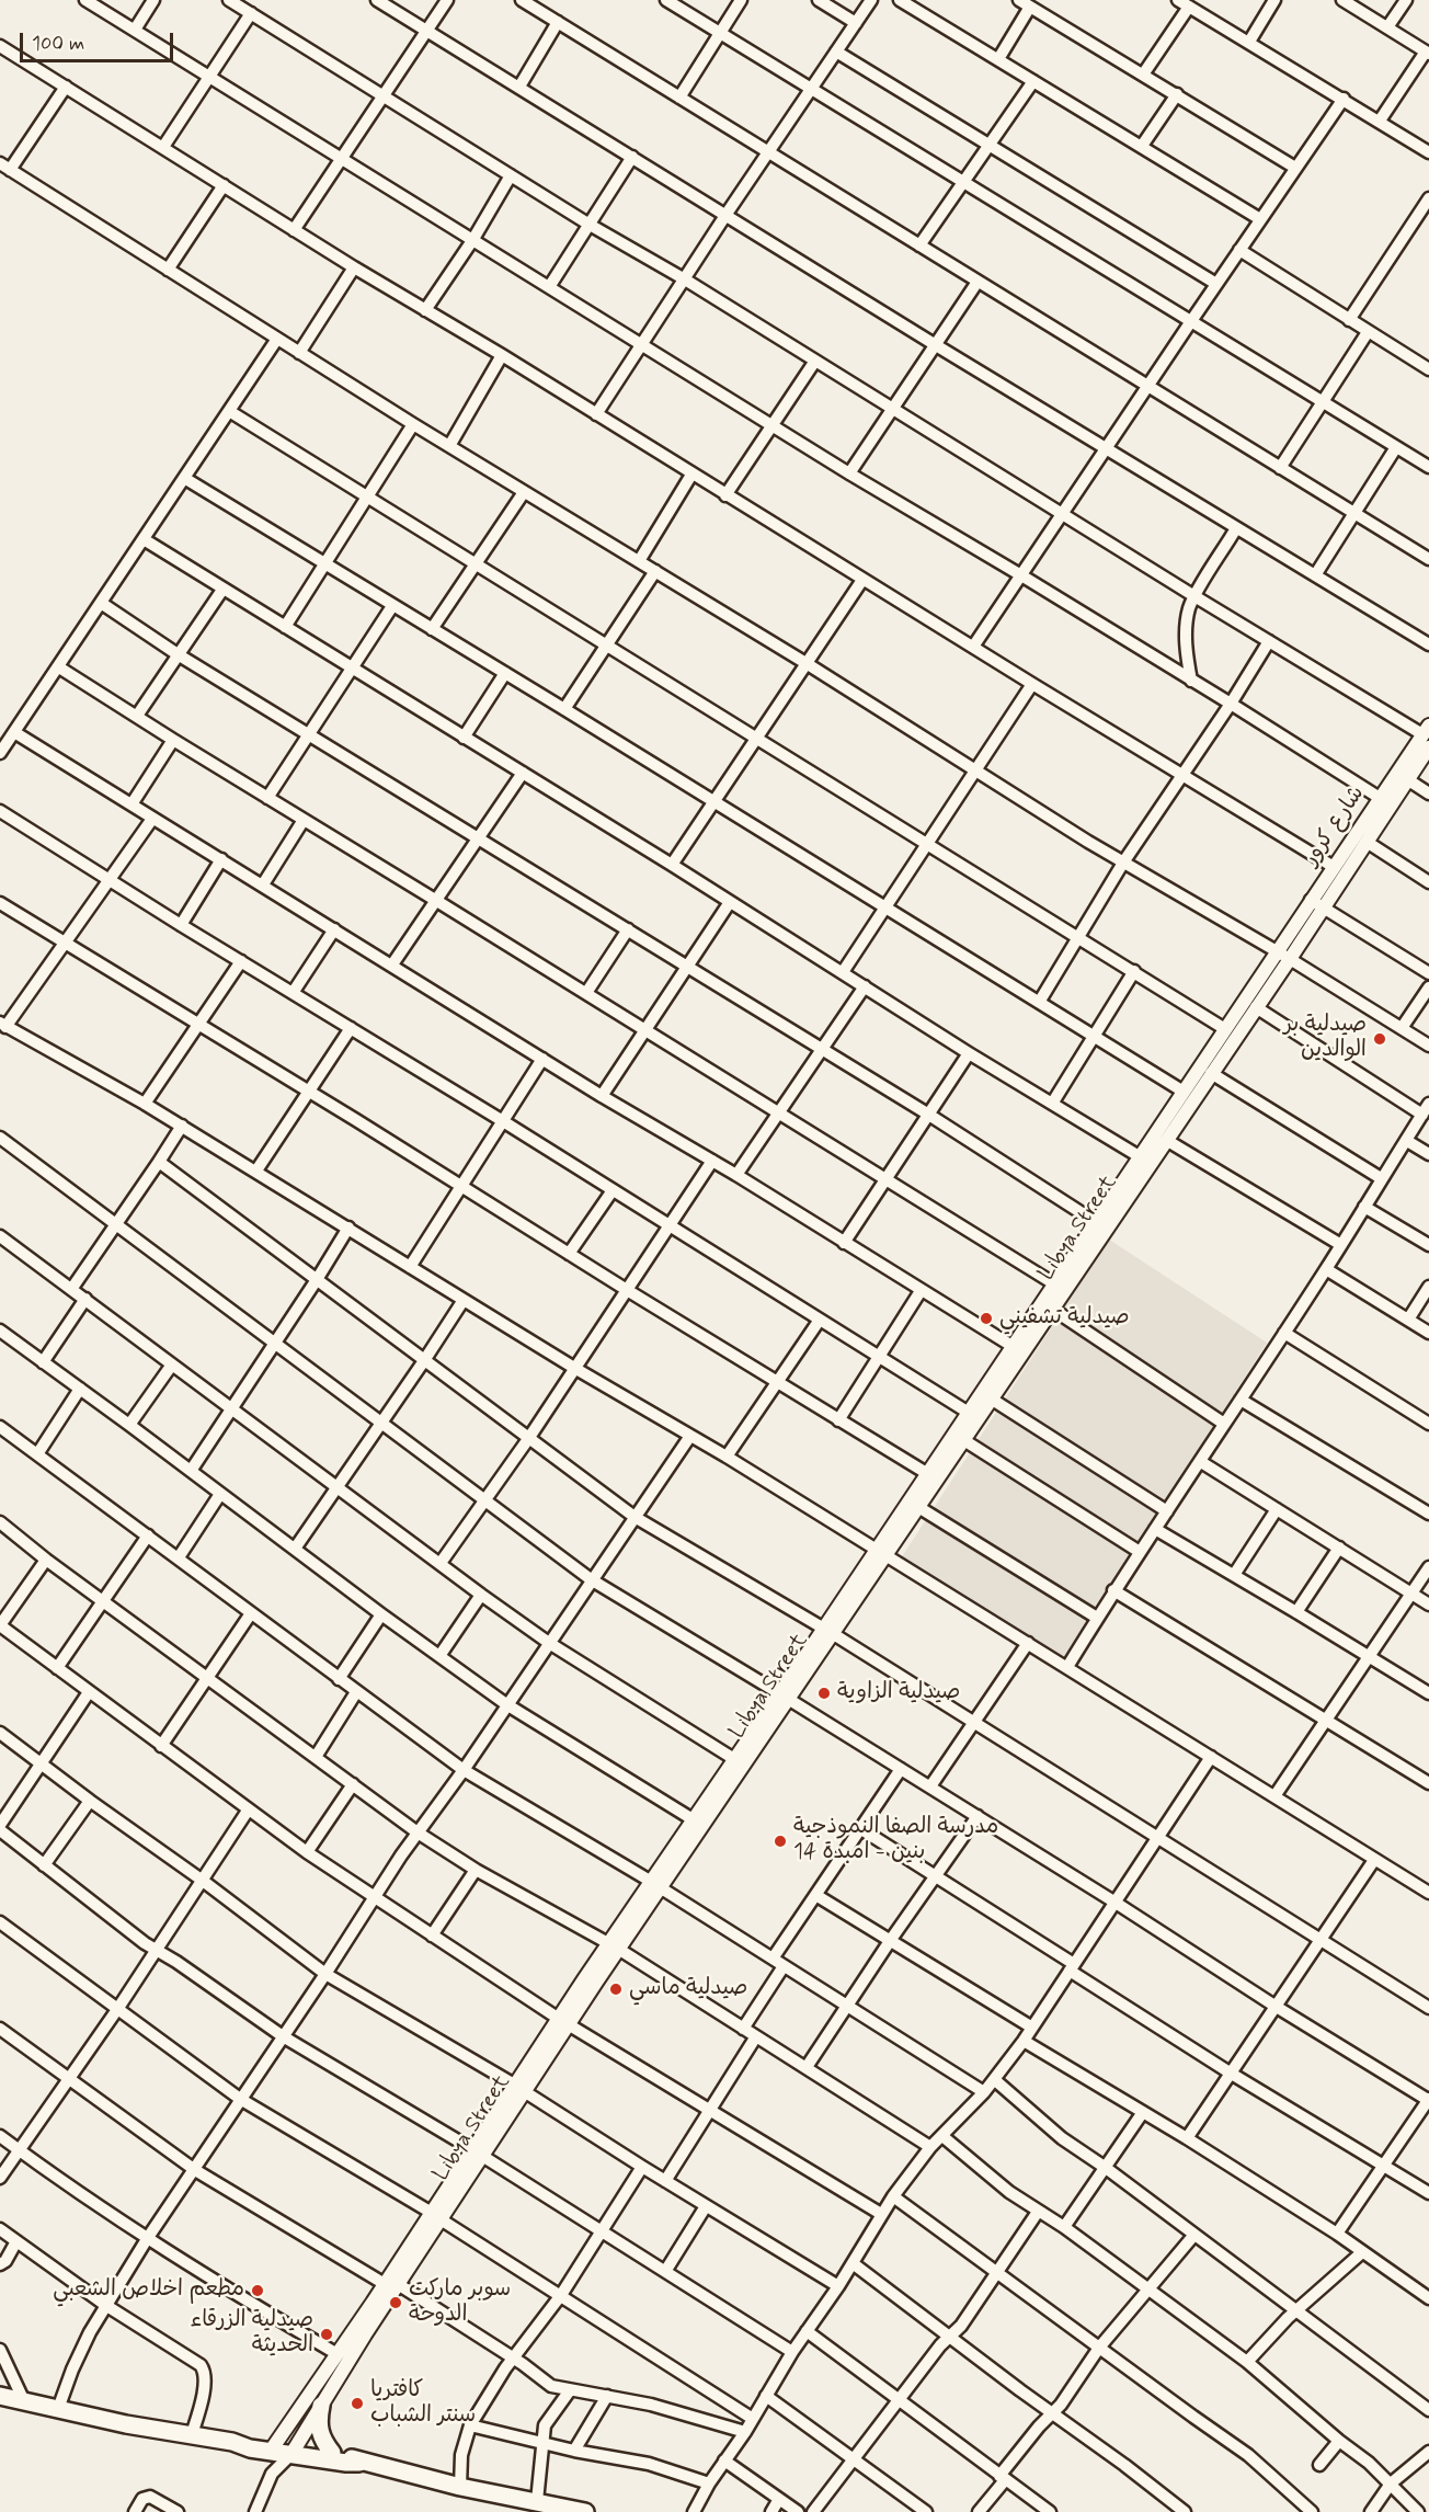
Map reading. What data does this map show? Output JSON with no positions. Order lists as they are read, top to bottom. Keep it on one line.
{"streets":{"main road":["شارع كرور","Libya Street"]},"crossings":[["شارع كرور","Libya Street"]],"places":["صيدلية بر الوالدين","صيدلية تشفيني","صيدلية الزاوية","مدرسة الصفا النموذجية بنين - امبدة 14","صيدلية ماسي","مطعم اخلاص الشعبي","سوبر ماركت الدوحة","صيدلية الزرقاء الحديثة","كافتريا سنتر الشباب"],"scale_bar":"100 m"}
